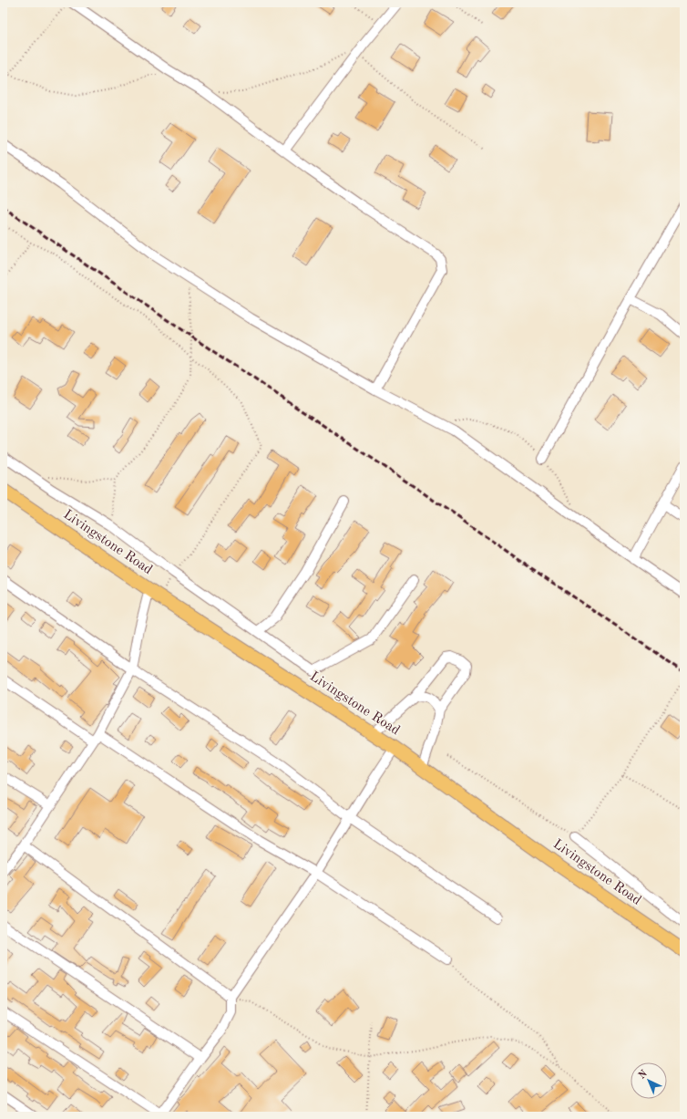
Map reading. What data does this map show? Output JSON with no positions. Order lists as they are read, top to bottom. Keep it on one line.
{"streets":{"highway":["Livingstone Road"]},"north":"top left"}
